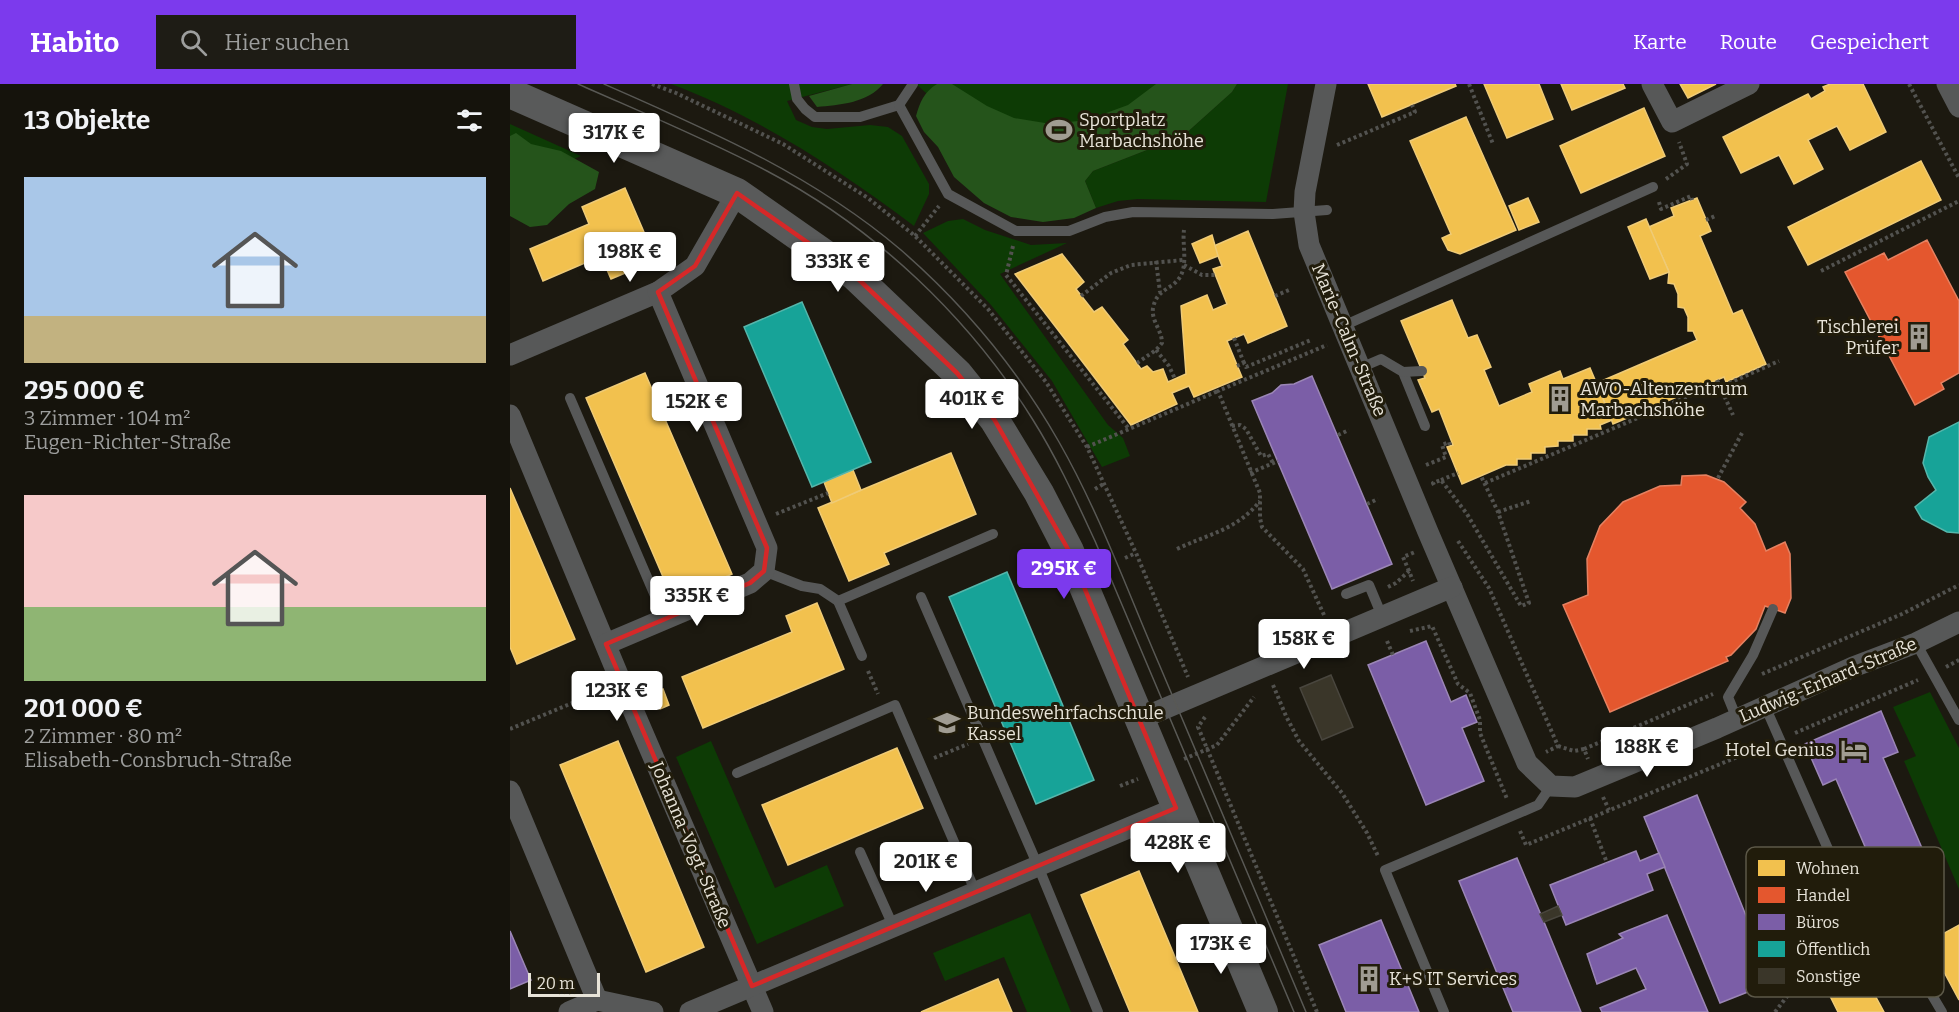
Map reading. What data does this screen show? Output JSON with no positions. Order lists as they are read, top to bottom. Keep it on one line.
{"streets":{"street":["Marie-Calm-Straße","Ludwig-Erhard-Straße","Johanna-Vogt-Straße"]},"places":{"sports":["Sportplatz Marbachshöhe"],"building":["Tischlerei Prüfer","AWO-Altenzentrum Marbachshöhe","K+S IT Services"],"school or university":["Bundeswehrfachschule Kassel"],"hotel":["Hotel Genius"]},"legend":["Wohnen","Handel","Büros","Öffentlich","Sonstige"],"scale_bar":"20 m","page":{"header":"Habito","search":"Hier suchen","nav":["Karte","Route","Gespeichert"],"heading":"13 Objekte","price":["317K €","198K €","333K €","401K €","152K €","295K €","335K €","158K €","123K €","188K €","428K €","201K €","173K €"],"list":[{"name":"295 000 €","note":"3 Zimmer · 104 m² · Eugen-Richter-Straße"},{"name":"201 000 €","note":"2 Zimmer · 80 m² · Elisabeth-Consbruch-Straße"}],"scale":"20 m"}}
